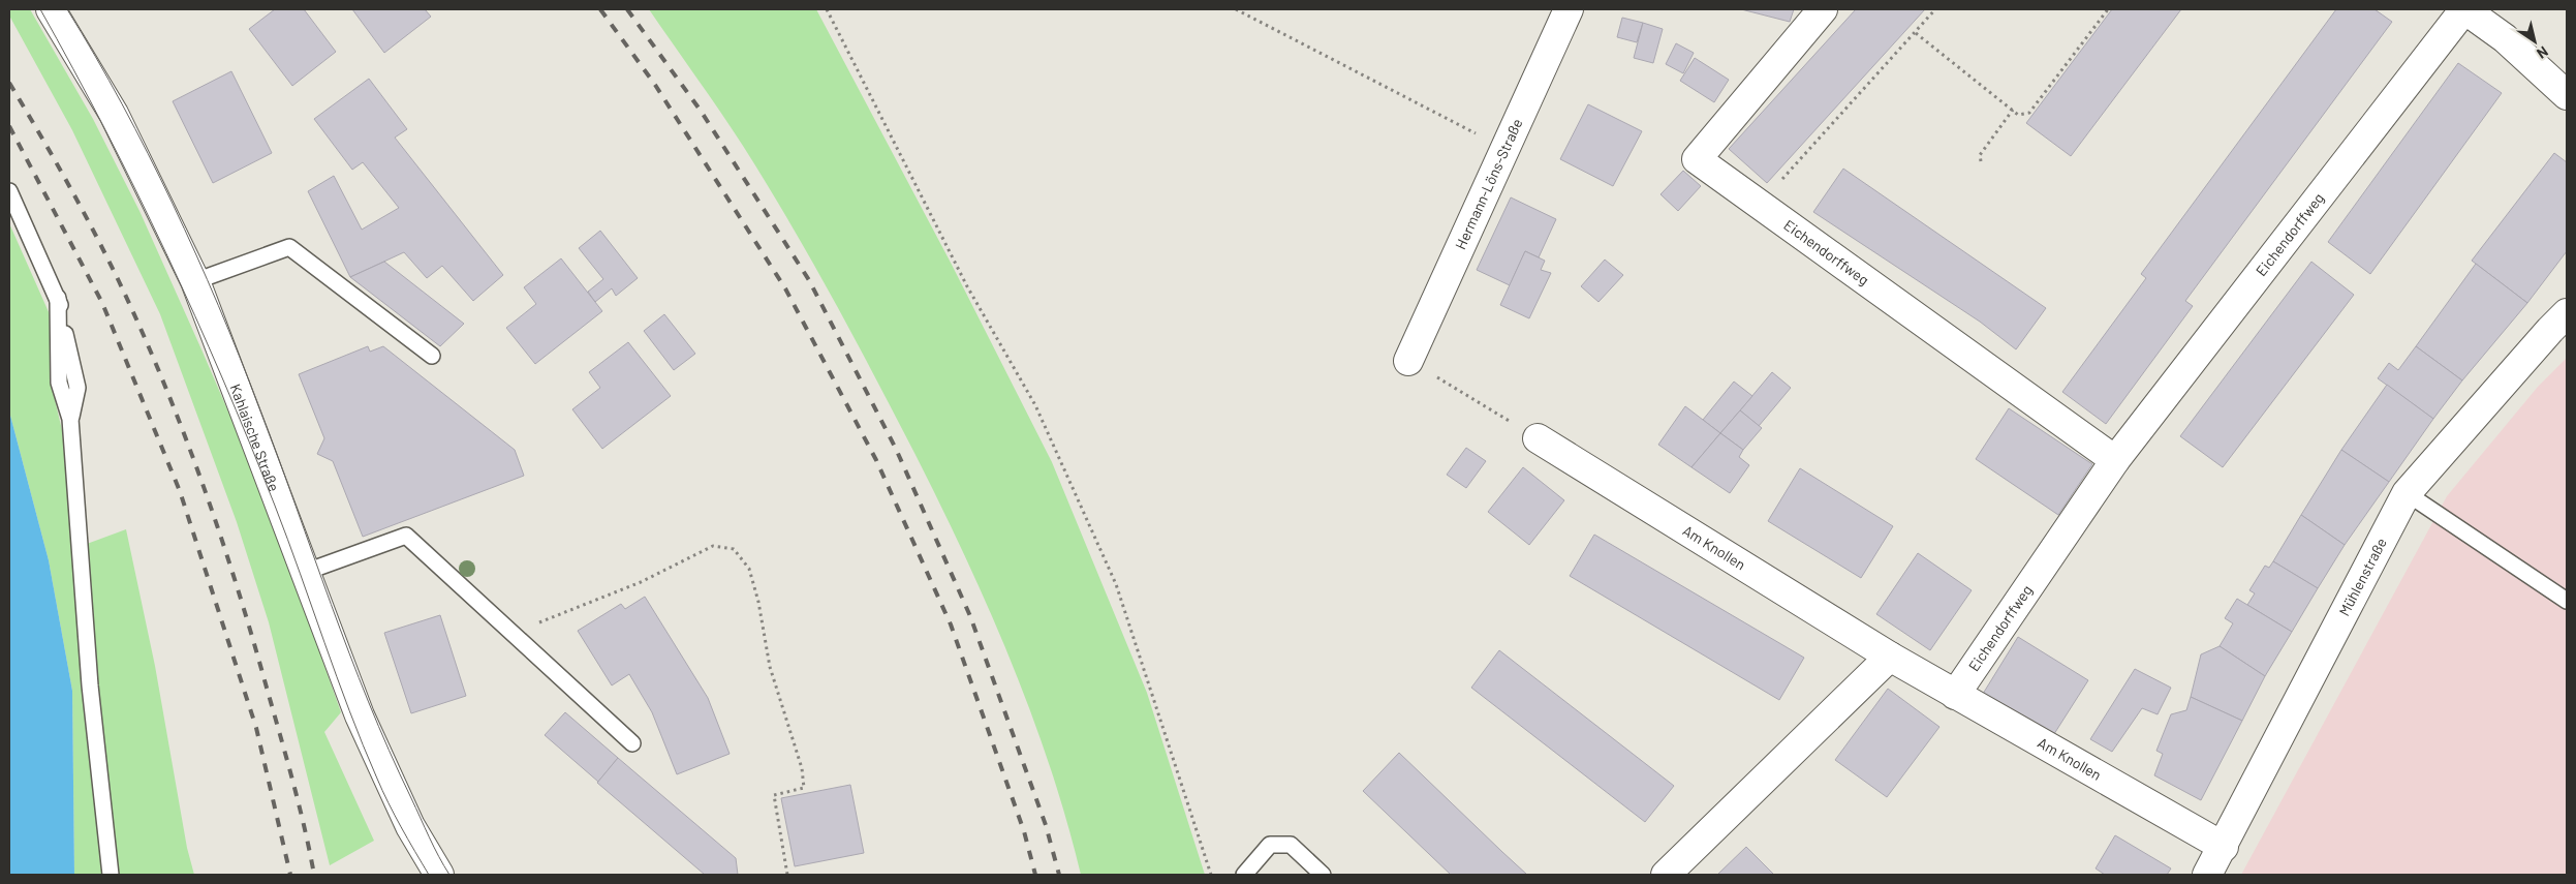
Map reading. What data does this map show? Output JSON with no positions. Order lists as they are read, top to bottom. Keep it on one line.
{"streets":{"street":["Hermann-Löns-Straße","Eichendorffweg","Kahlaische Straße","Am Knollen","Mühlenstraße"]},"crossings":[["Eichendorffweg","Am Knollen"],["Am Knollen","Mühlenstraße"]],"north":"bottom right"}
